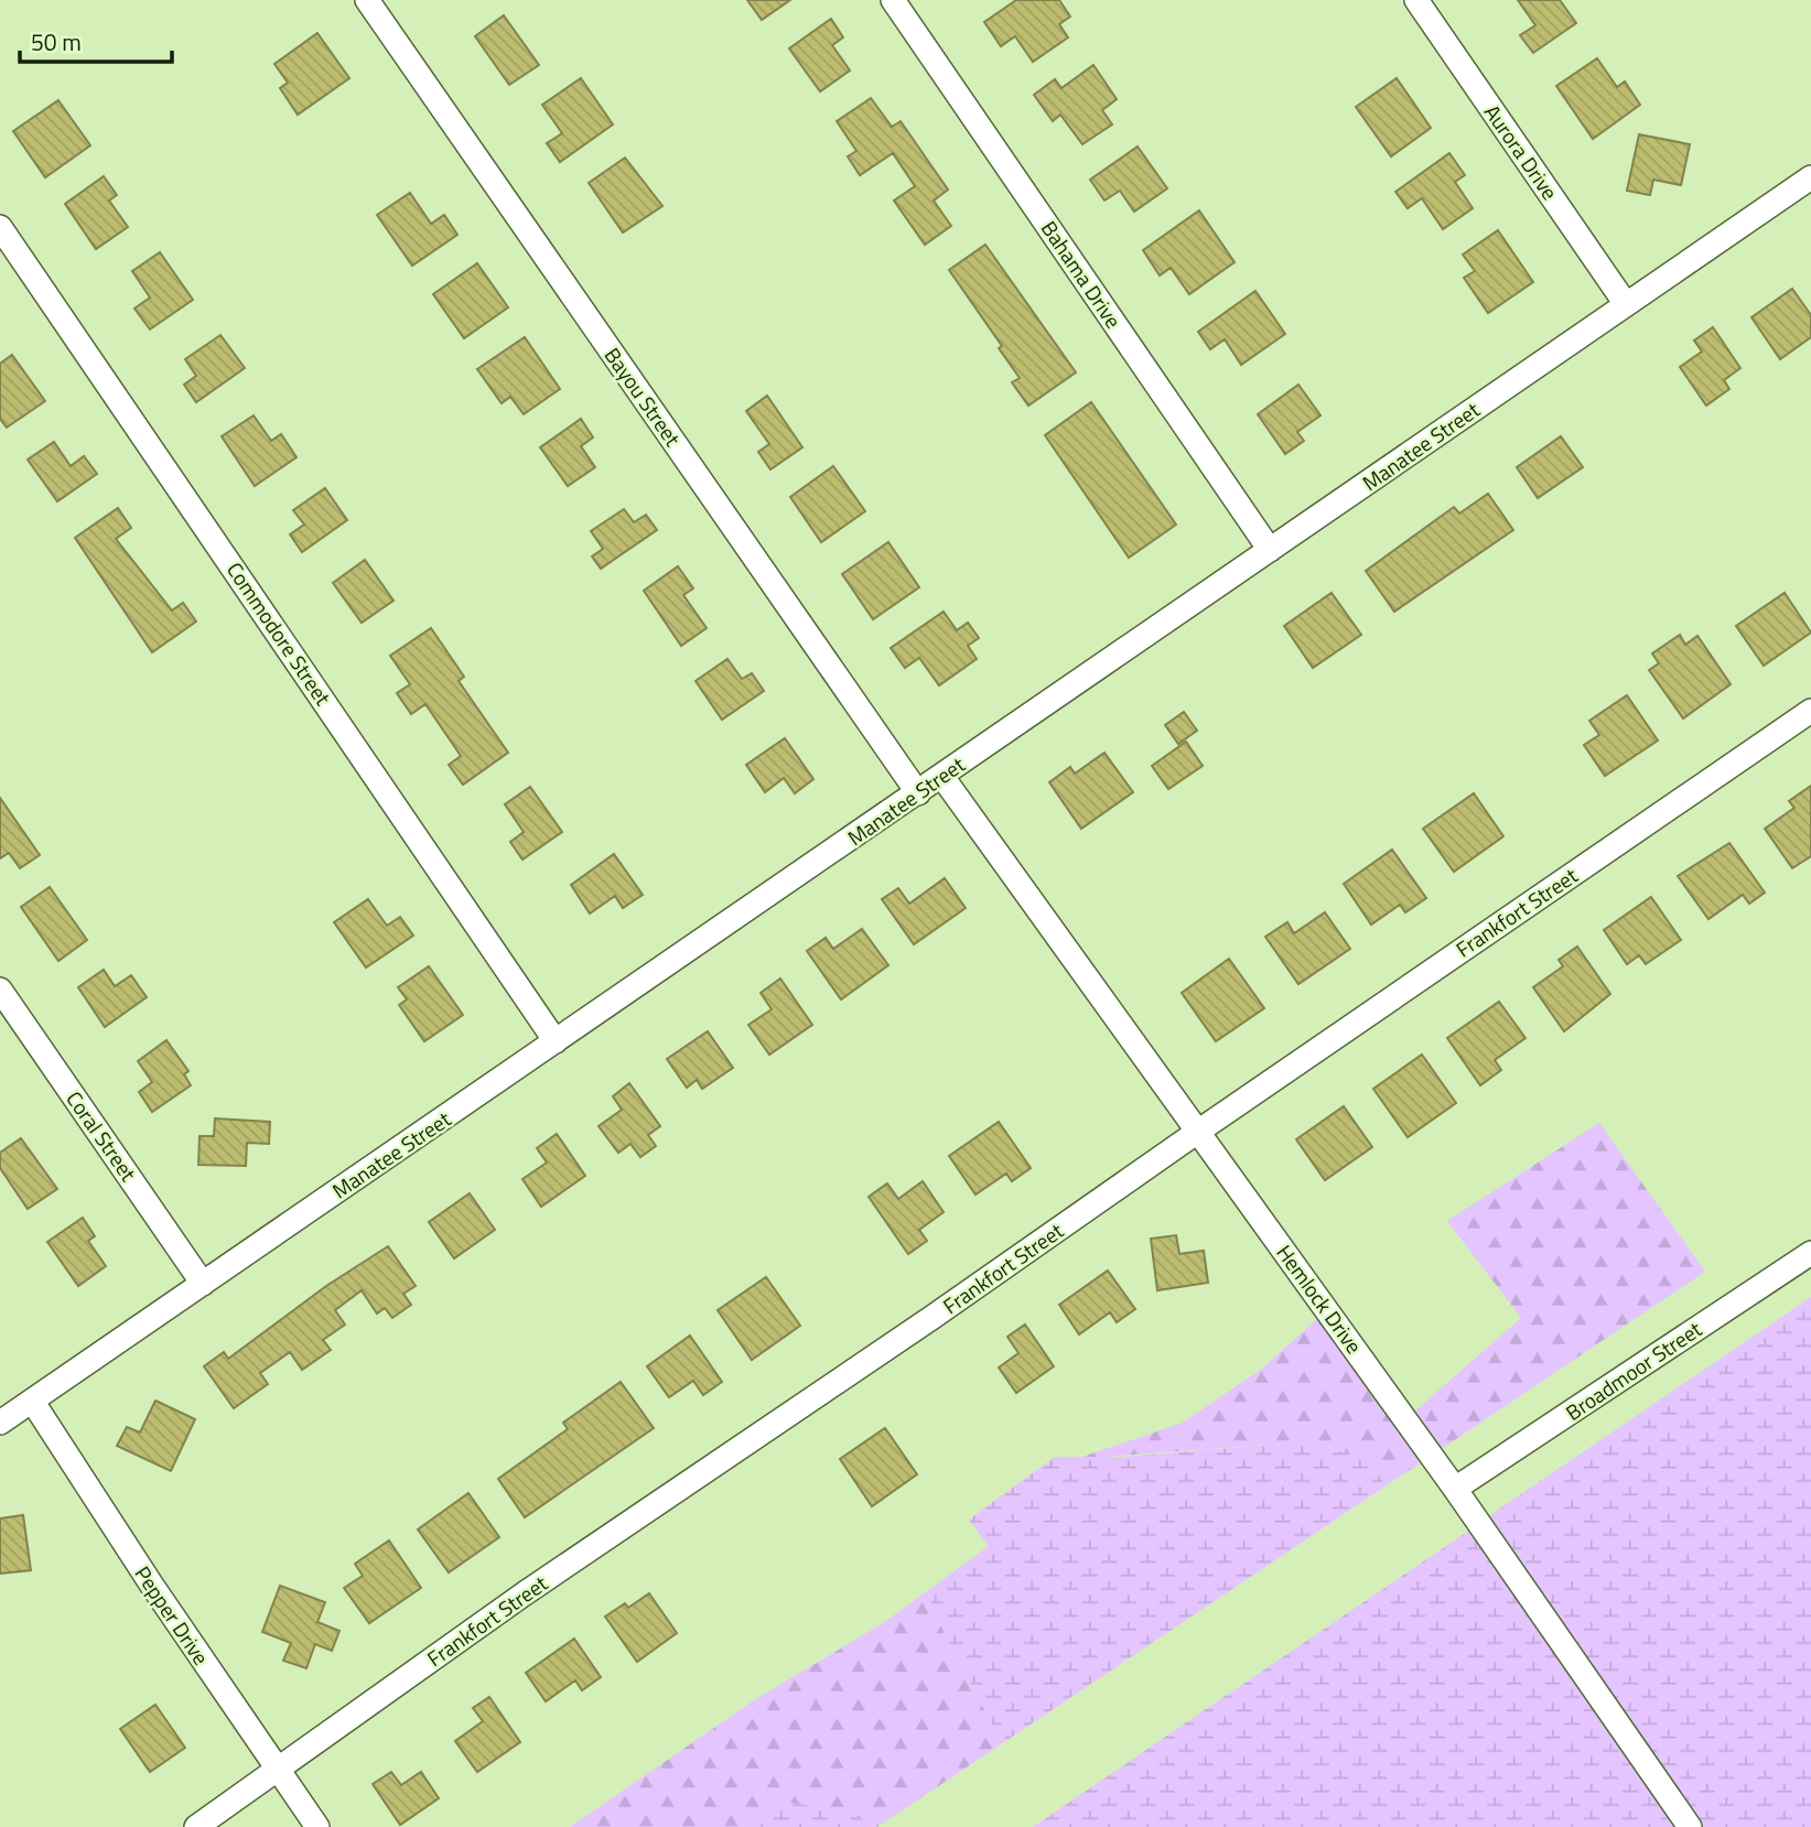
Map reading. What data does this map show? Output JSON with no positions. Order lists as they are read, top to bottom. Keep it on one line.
{"streets":{"street":["Aurora Drive","Bahama Drive","Bayou Street","Manatee Street","Commodore Street","Frankfort Street","Coral Street","Hemlock Drive","Broadmoor Street","Pepper Drive"]},"crossings":[["Aurora Drive","Manatee Street"],["Bahama Drive","Manatee Street"],["Bayou Street","Manatee Street"],["Manatee Street","Commodore Street"],["Manatee Street","Coral Street"],["Manatee Street","Hemlock Drive"],["Manatee Street","Pepper Drive"],["Frankfort Street","Hemlock Drive"],["Frankfort Street","Pepper Drive"],["Hemlock Drive","Broadmoor Street"]],"scale_bar":"50 m"}
